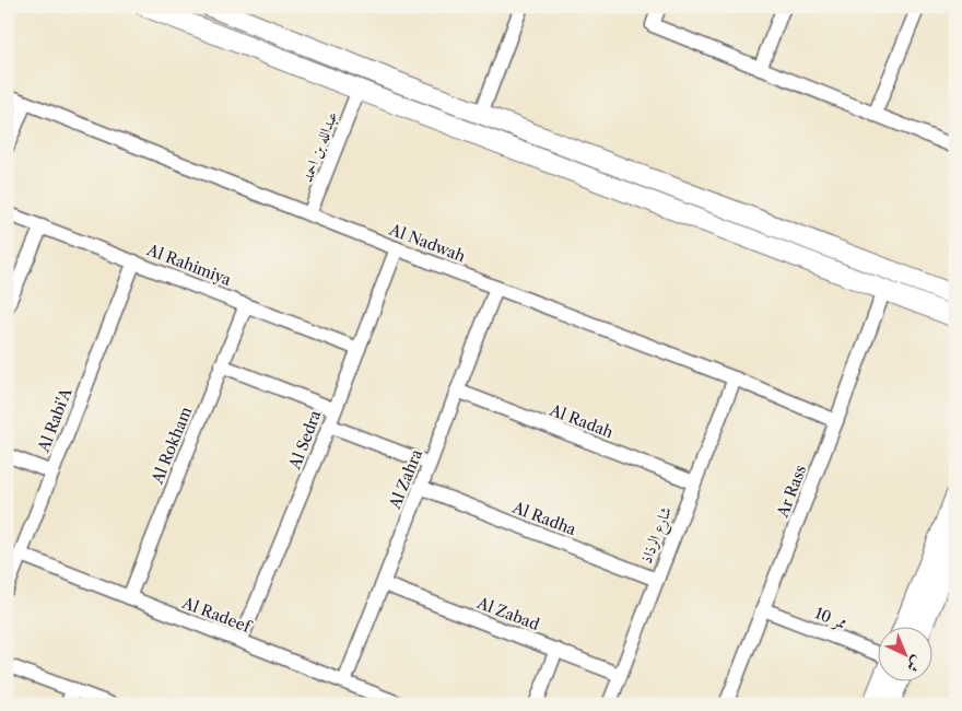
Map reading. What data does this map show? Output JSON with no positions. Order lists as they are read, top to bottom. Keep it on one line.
{"streets":{"street":["عبدالله بن احمد","Al Nadwah","Al Rahimiya","Al Rabi'A","Al Radah","Al Sedra","Al Rokham","Al Zahra","Ar Rass","Al Radha","شارع الرذاذ","Al Zabad","Al Radeef","ممر 10"]},"crossings":[["عبدالله بن احمد","Al Nadwah"],["Al Nadwah","Al Sedra"],["Al Nadwah","Al Zahra"],["Al Nadwah","Ar Rass"],["Al Nadwah","شارع الرذاذ"],["Al Rahimiya","Al Rabi'A"],["Al Rahimiya","Al Sedra"],["Al Rahimiya","Al Rokham"],["Al Rabi'A","Al Radeef"],["Al Radah","Al Zahra"],["Al Radah","شارع الرذاذ"],["Al Sedra","Al Radeef"],["Al Rokham","Al Radeef"],["Al Zahra","Al Radha"],["Al Zahra","Al Zabad"],["Al Zahra","Al Radeef"],["Ar Rass","ممر 10"],["Al Radha","شارع الرذاذ"],["شارع الرذاذ","Al Zabad"]],"north":"bottom right"}
